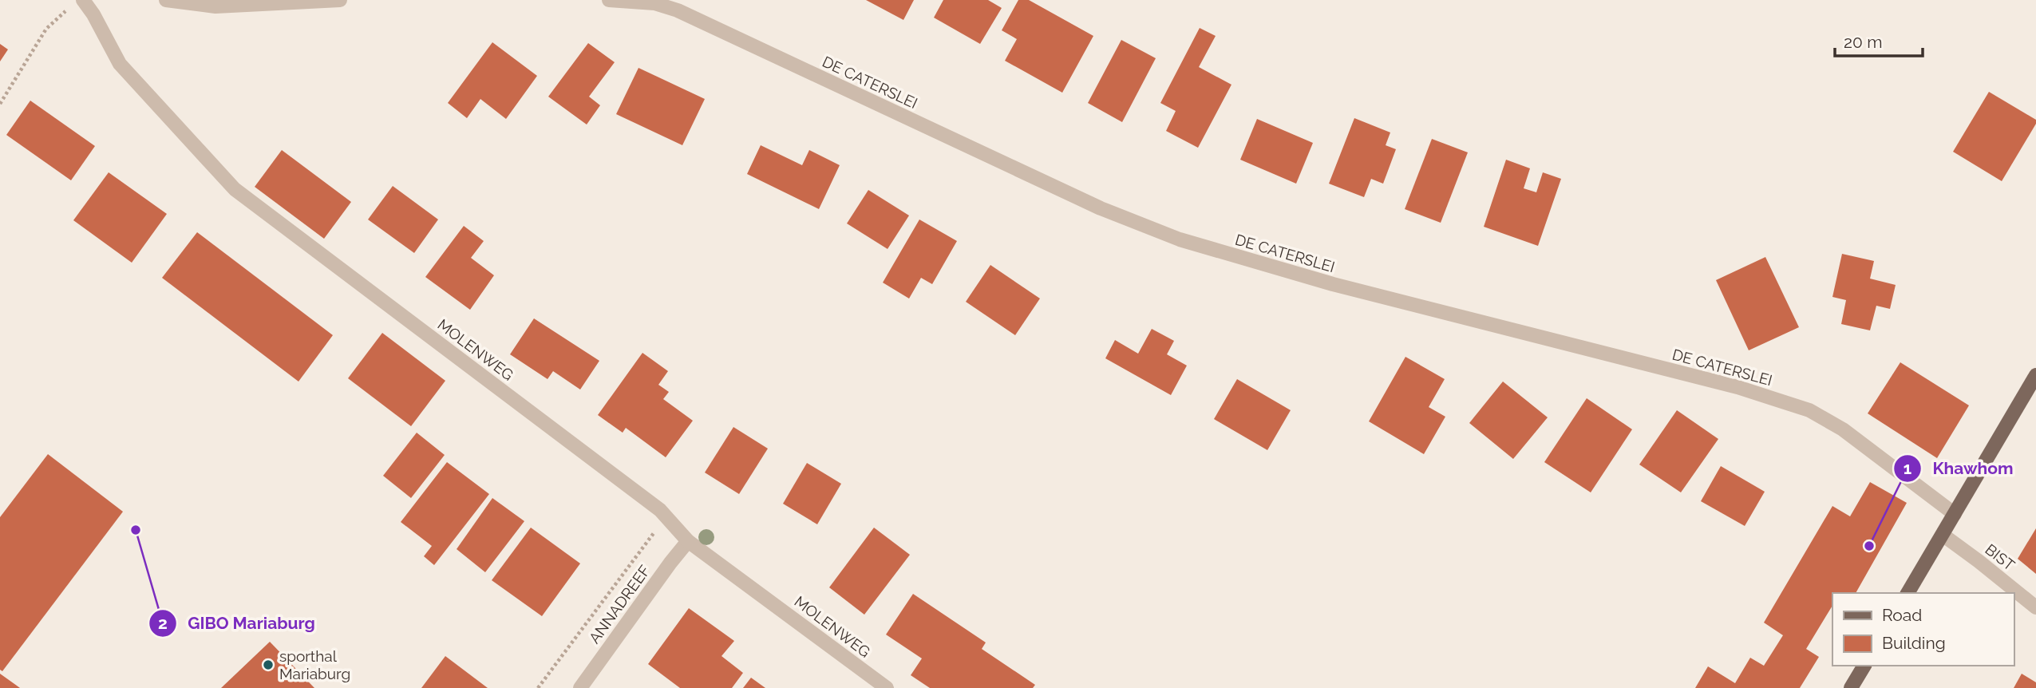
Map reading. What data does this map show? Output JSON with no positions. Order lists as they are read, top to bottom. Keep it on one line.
{"streets":{"street":["DE CATERSLEI","MOLENWEG","BIST","ANNADREEF"]},"crossings":[["MOLENWEG","ANNADREEF"]],"places":["GIBO Mariaburg","Khawhom","sporthal Mariaburg"],"legend":["Road","Building"],"scale_bar":"20 m"}
